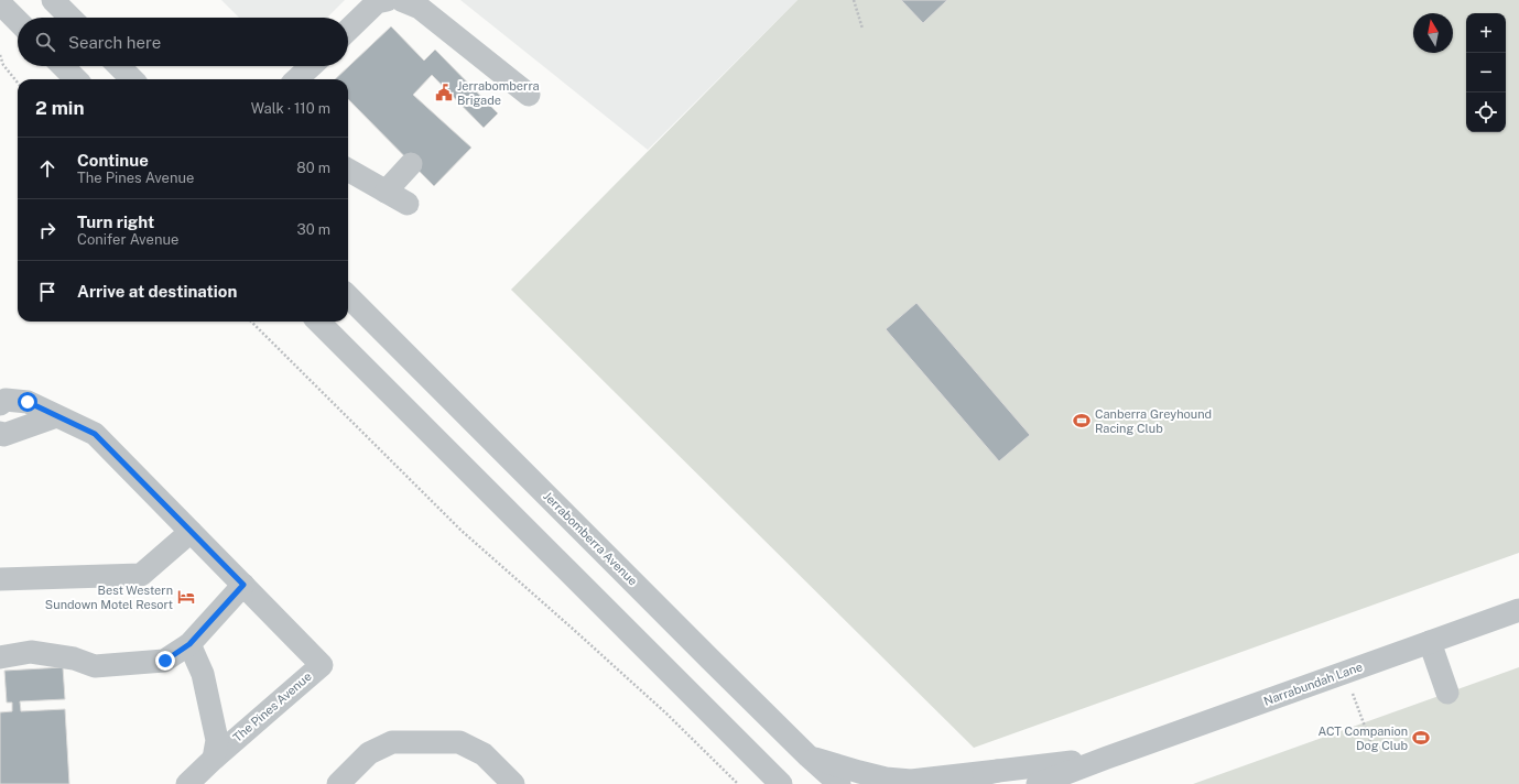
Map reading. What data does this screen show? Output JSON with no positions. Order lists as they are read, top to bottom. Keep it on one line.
{"streets":{"street":["Jerrabomberra Avenue","Narrabundah Lane","The Pines Avenue"]},"places":{"public building":["Jerrabomberra Brigade"],"sports":["Canberra Greyhound Racing Club","ACT Companion Dog Club"],"hotel":["Best Western Sundown Motel Resort"]},"north":"top","page":{"map_buttons":["+","−"],"search":"Search here","heading":["2 min","Walk · 110 m"],"list":[["Continue","The Pines Avenue","80 m"],["Turn right","Conifer Avenue","30 m"],"Arrive at destination"]}}
